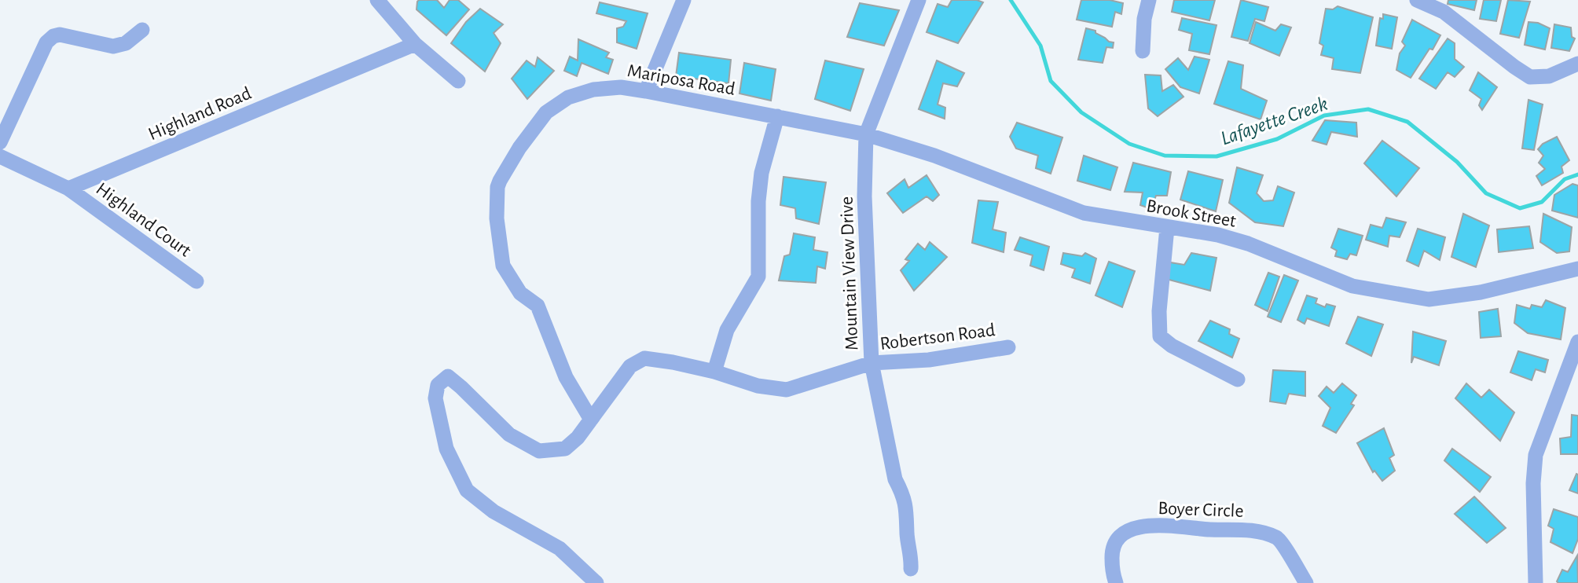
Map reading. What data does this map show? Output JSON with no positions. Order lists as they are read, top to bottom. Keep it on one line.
{"streets":{"street":["Mariposa Road","Highland Road","Brook Street","Highland Court","Mountain View Drive","Robertson Road","Boyer Circle"]},"crossings":[["Mariposa Road","Brook Street"],["Mariposa Road","Mountain View Drive"],["Highland Road","Highland Court"],["Brook Street","Mountain View Drive"],["Mountain View Drive","Robertson Road"]],"water":["Lafayette Creek"]}
